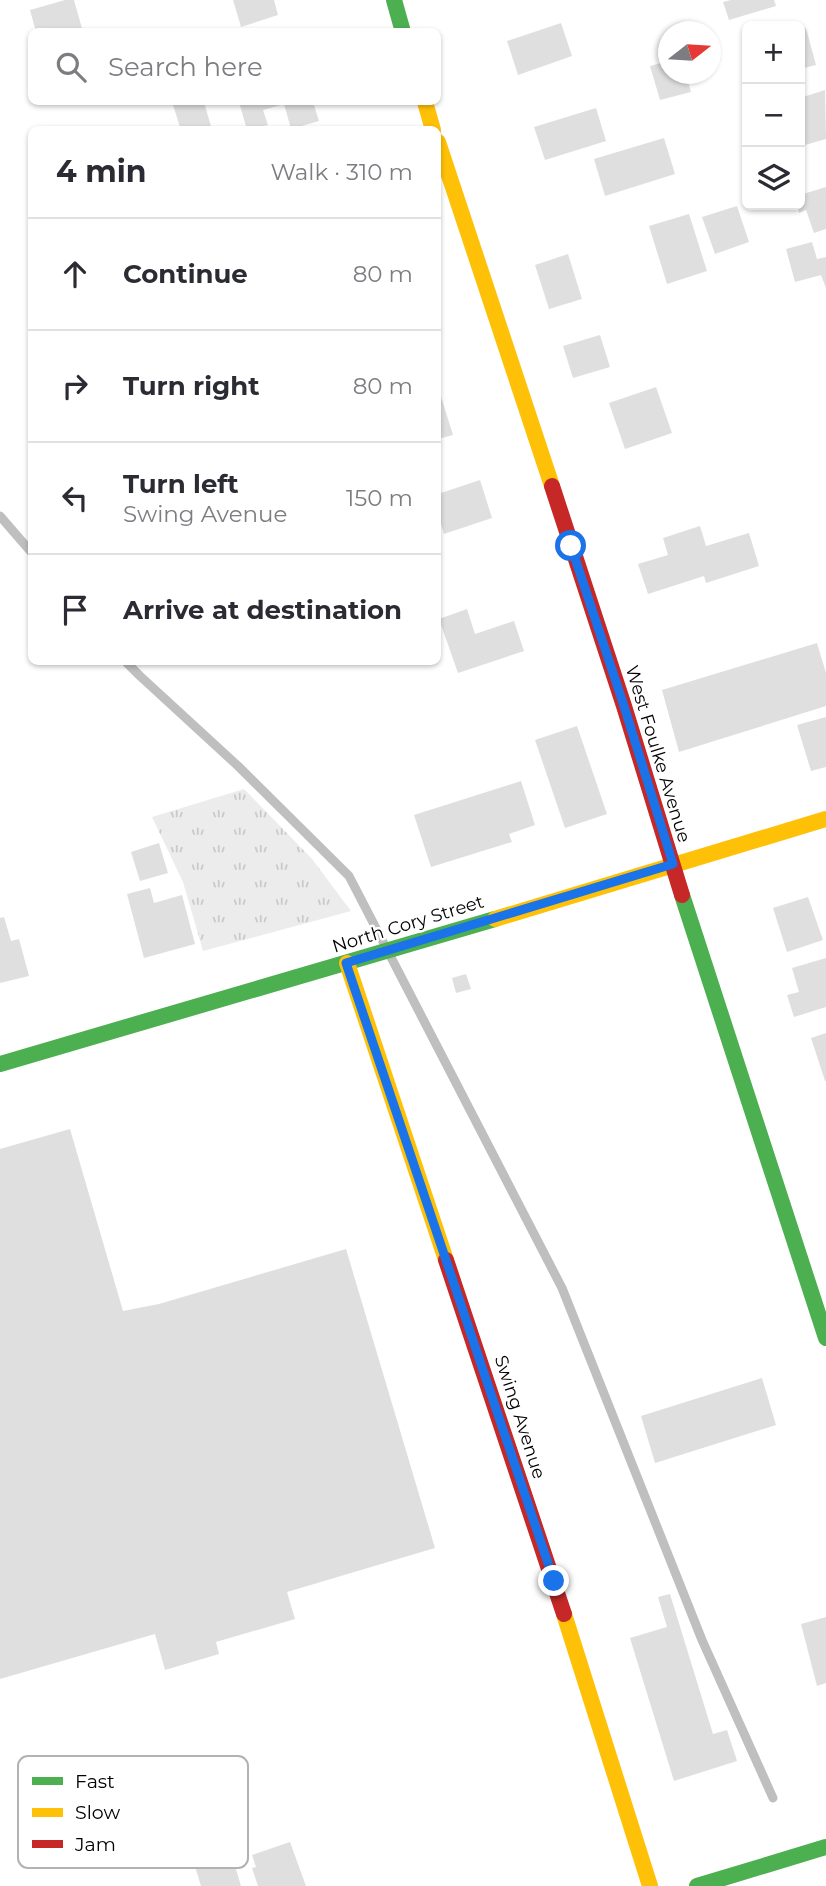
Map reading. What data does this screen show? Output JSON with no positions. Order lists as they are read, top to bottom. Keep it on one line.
{"streets":{"street":["West Foulke Avenue","North Cory Street","Swing Avenue"]},"crossings":[["West Foulke Avenue","North Cory Street"],["North Cory Street","Swing Avenue"]],"legend":["Fast","Slow","Jam"],"north":"right","page":{"map_buttons":["+","−"],"search":"Search here","heading":["4 min","Walk · 310 m"],"list":[["Continue","80 m"],["Turn right","80 m"],["Turn left","Swing Avenue","150 m"],"Arrive at destination"]}}
